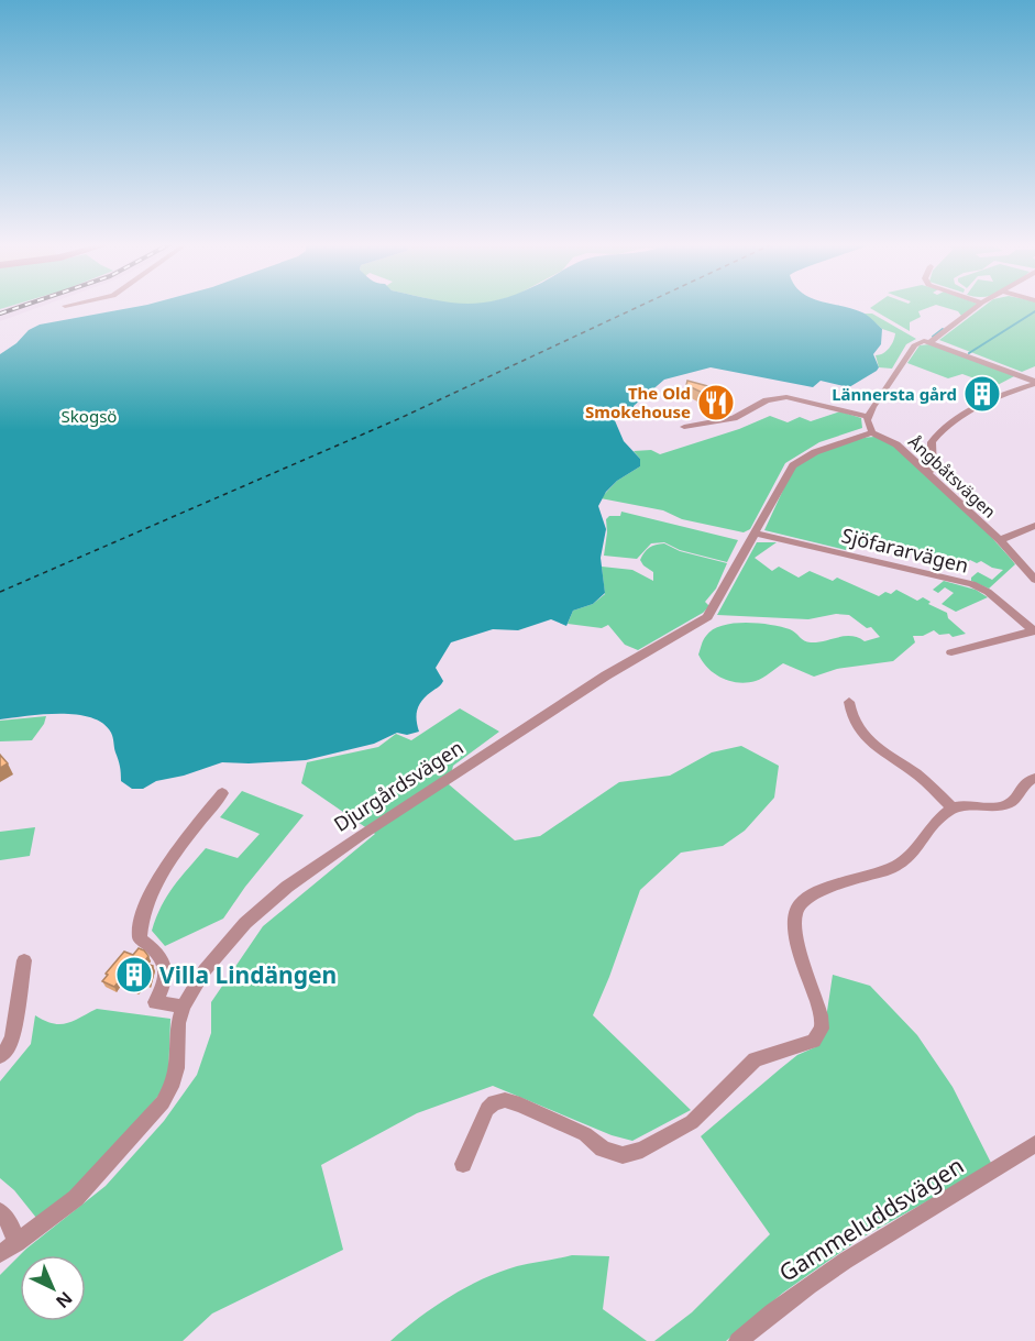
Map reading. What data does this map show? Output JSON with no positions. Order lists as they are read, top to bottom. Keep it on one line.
{"streets":{"street":["Ångbåtsvägen","Sjöfararvägen","Djurgårdsvägen","Gammeluddsvägen"]},"crossings":[["Ångbåtsvägen","Djurgårdsvägen"],["Sjöfararvägen","Djurgårdsvägen"]],"parks":["Skogsö"],"places":{"building":["Lännersta gård","Villa Lindängen"],"restaurant":["The Old Smokehouse"]},"north":"bottom right"}
